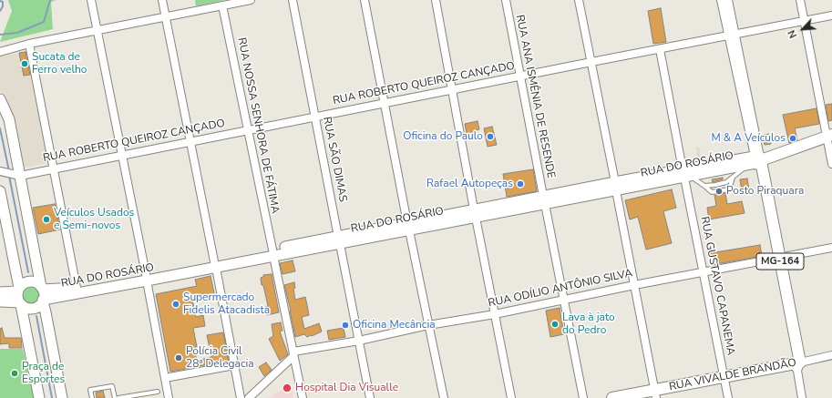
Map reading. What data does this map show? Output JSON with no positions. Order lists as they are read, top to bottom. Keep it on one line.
{"streets":{"main road":["RUA DO ROSÁRIO","MG-164","RUA VIVALDE BRANDÃO"],"street":["RUA ROBERTO QUEIROZ CANÇADO","RUA ANA ISMÊNIA DE RESENDE","RUA NOSSA SENHORA DE FÁTIMA","RUA SÃO DIMAS","RUA GUSTAVO CAPANEMA","RUA ODÍLIO ANTÔNIO SILVA"]},"crossings":[["RUA ROBERTO QUEIROZ CANÇADO","RUA ANA ISMÊNIA DE RESENDE"],["RUA ROBERTO QUEIROZ CANÇADO","RUA NOSSA SENHORA DE FÁTIMA"],["RUA ROBERTO QUEIROZ CANÇADO","RUA SÃO DIMAS"],["RUA ROBERTO QUEIROZ CANÇADO","RUA GUSTAVO CAPANEMA"],["RUA ANA ISMÊNIA DE RESENDE","RUA DO ROSÁRIO"],["RUA ANA ISMÊNIA DE RESENDE","RUA ODÍLIO ANTÔNIO SILVA"],["RUA NOSSA SENHORA DE FÁTIMA","RUA DO ROSÁRIO"],["RUA NOSSA SENHORA DE FÁTIMA","RUA ODÍLIO ANTÔNIO SILVA"],["RUA SÃO DIMAS","RUA DO ROSÁRIO"],["RUA SÃO DIMAS","RUA ODÍLIO ANTÔNIO SILVA"],["RUA DO ROSÁRIO","MG-164"],["RUA DO ROSÁRIO","RUA GUSTAVO CAPANEMA"],["MG-164","RUA ODÍLIO ANTÔNIO SILVA"],["MG-164","RUA VIVALDE BRANDÃO"],["RUA GUSTAVO CAPANEMA","RUA ODÍLIO ANTÔNIO SILVA"],["RUA GUSTAVO CAPANEMA","RUA VIVALDE BRANDÃO"]],"places":["Sucata de Ferro velho","Oficina do Paulo","M & A Veículos","Rafael Autopeças","Posto Piraquara","Veículos Usados e Semi-novos","Supermercado Fidelis Atacadista","Lava à jato do Pedro","Oficina Mecância","Polícia Civil 28ª Delegacia","Praça de Esportes","Hospital Dia Visualle"],"north":"bottom left"}
